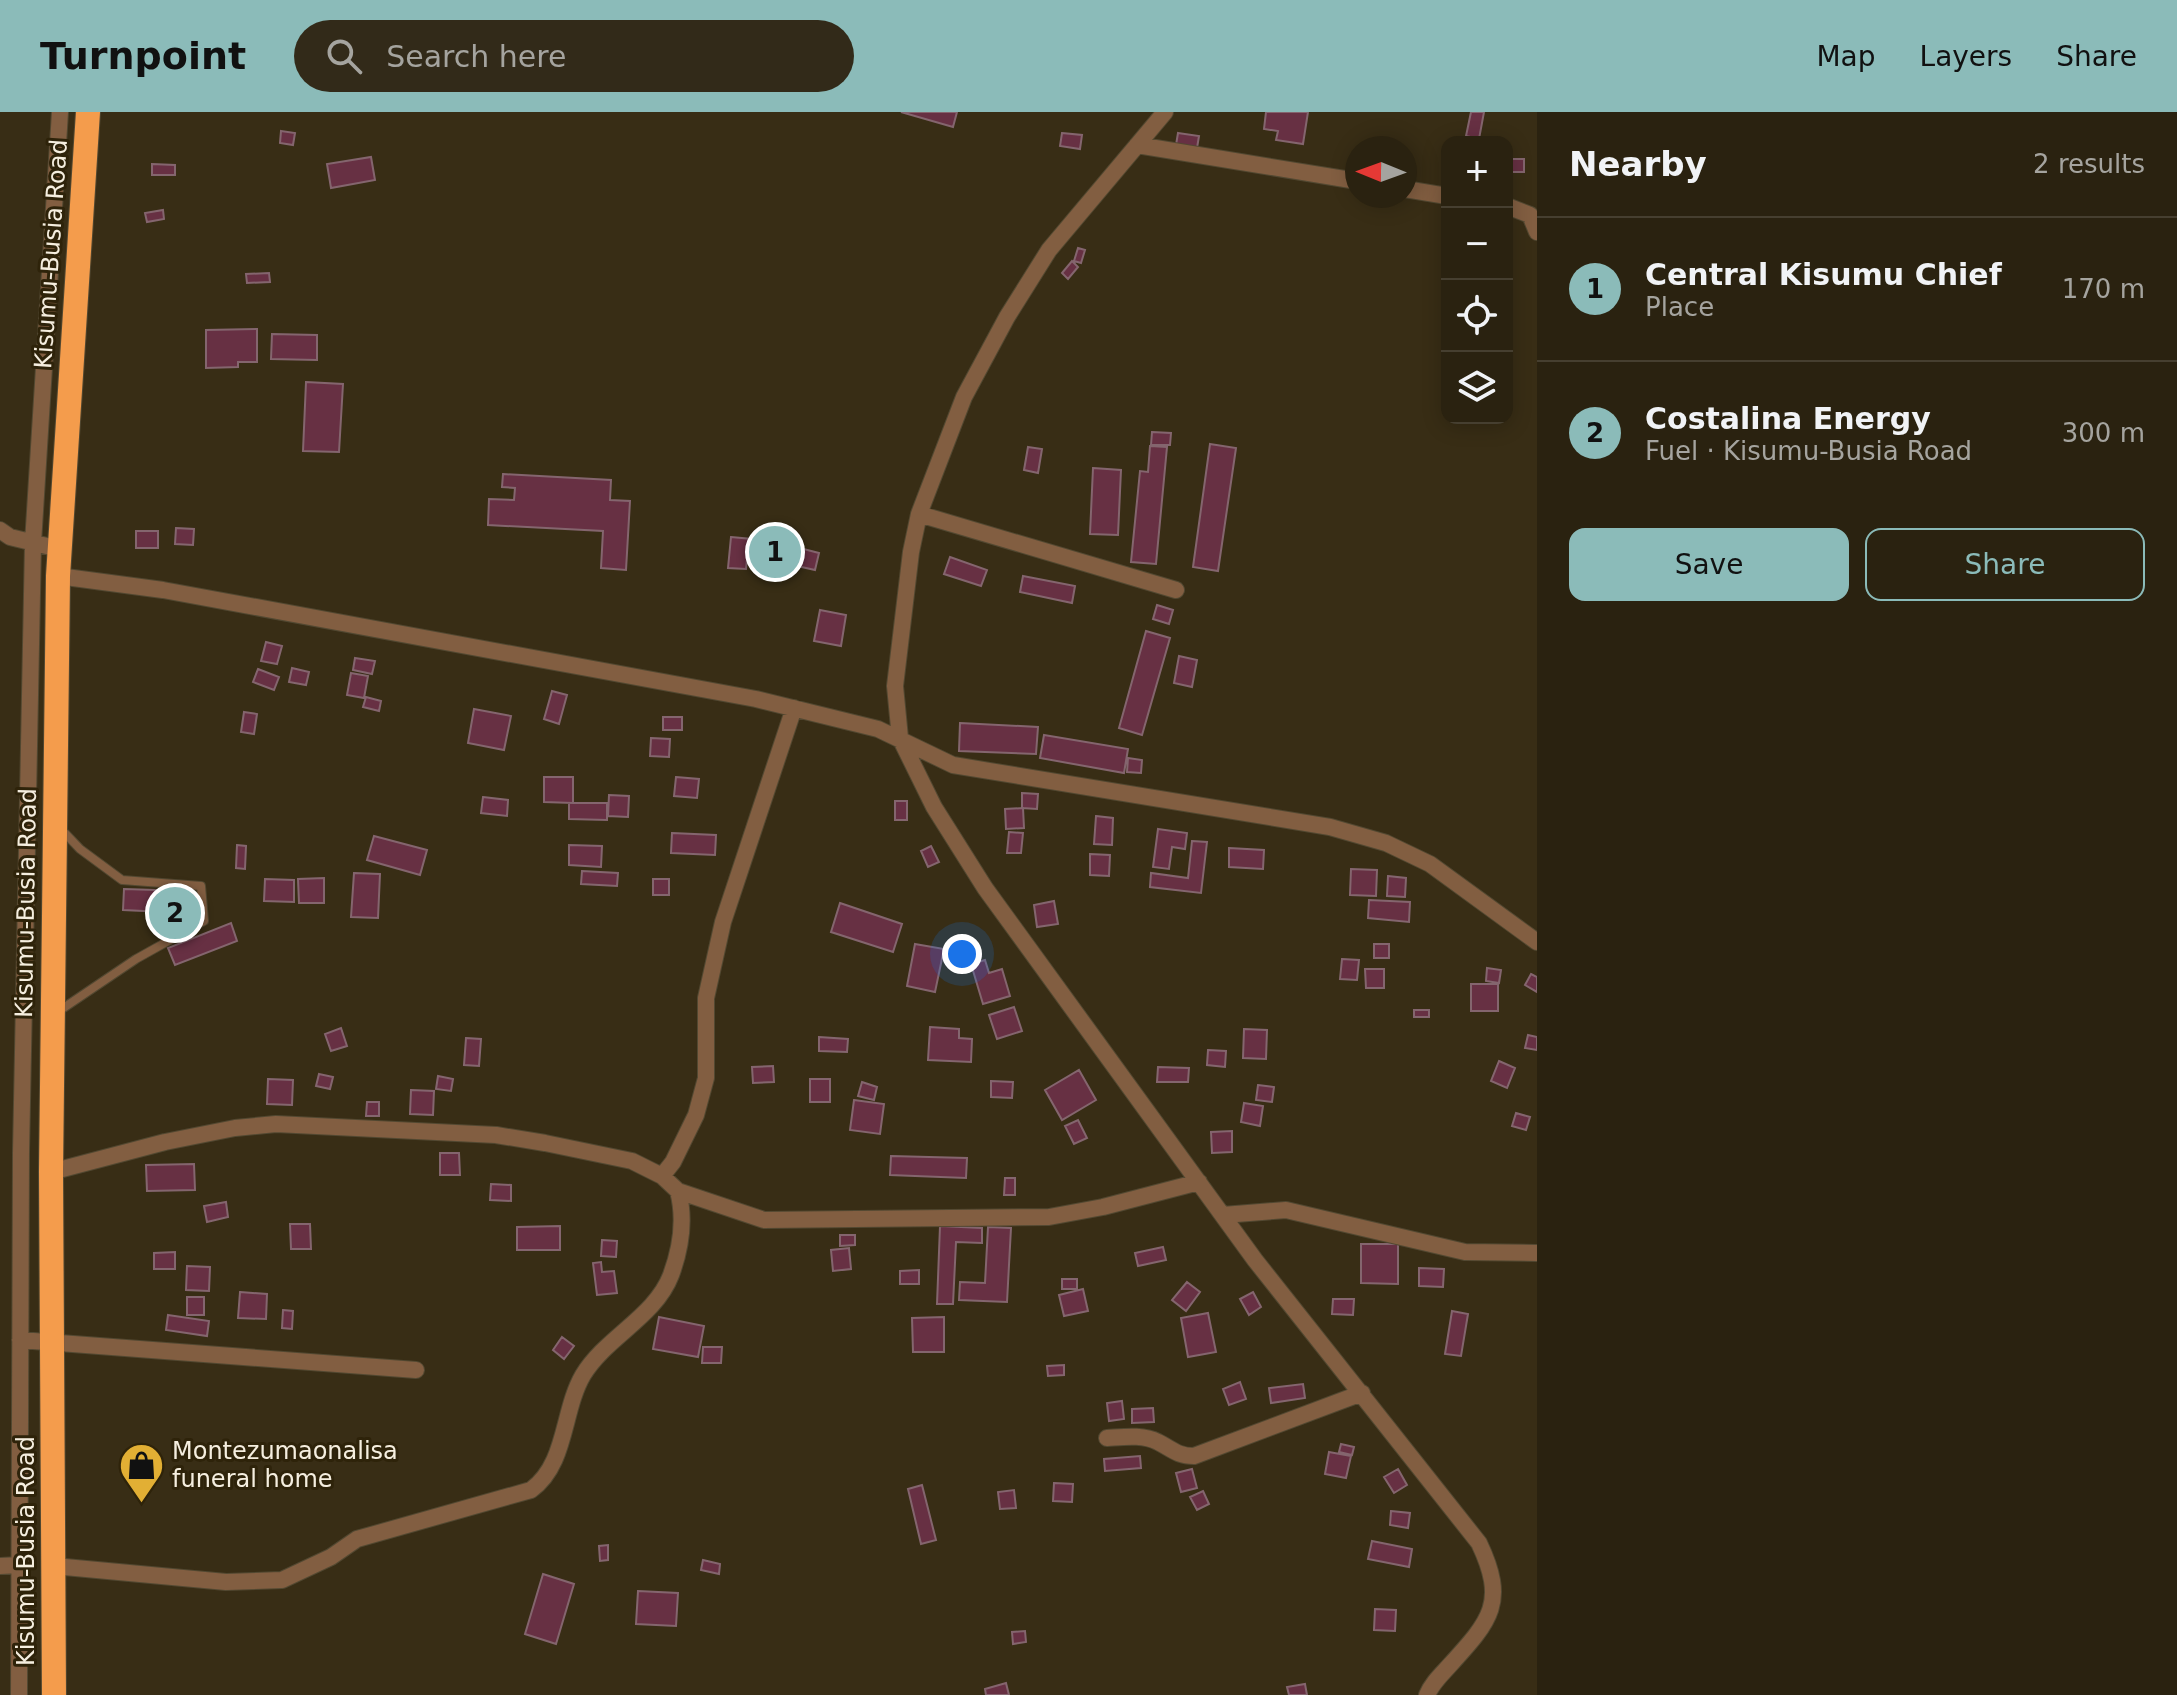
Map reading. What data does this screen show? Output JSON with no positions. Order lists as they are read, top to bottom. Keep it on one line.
{"streets":{"highway":["Kisumu-Busia Road"]},"places":{"shop":["Montezumaonalisa funeral home"]},"north":"left","page":{"header":"Turnpoint","search":"Search here","nav":["Map","Layers","Share"],"heading":["Nearby","2 results"],"map_buttons":["+","−"],"list":[{"mark":"1","name":"Central Kisumu Chief","note":"Place","value":"170 m"},{"mark":"2","name":"Costalina Energy","note":"Fuel · Kisumu-Busia Road","value":"300 m"}],"buttons":["Save","Share"],"pins":["1","2"]}}
